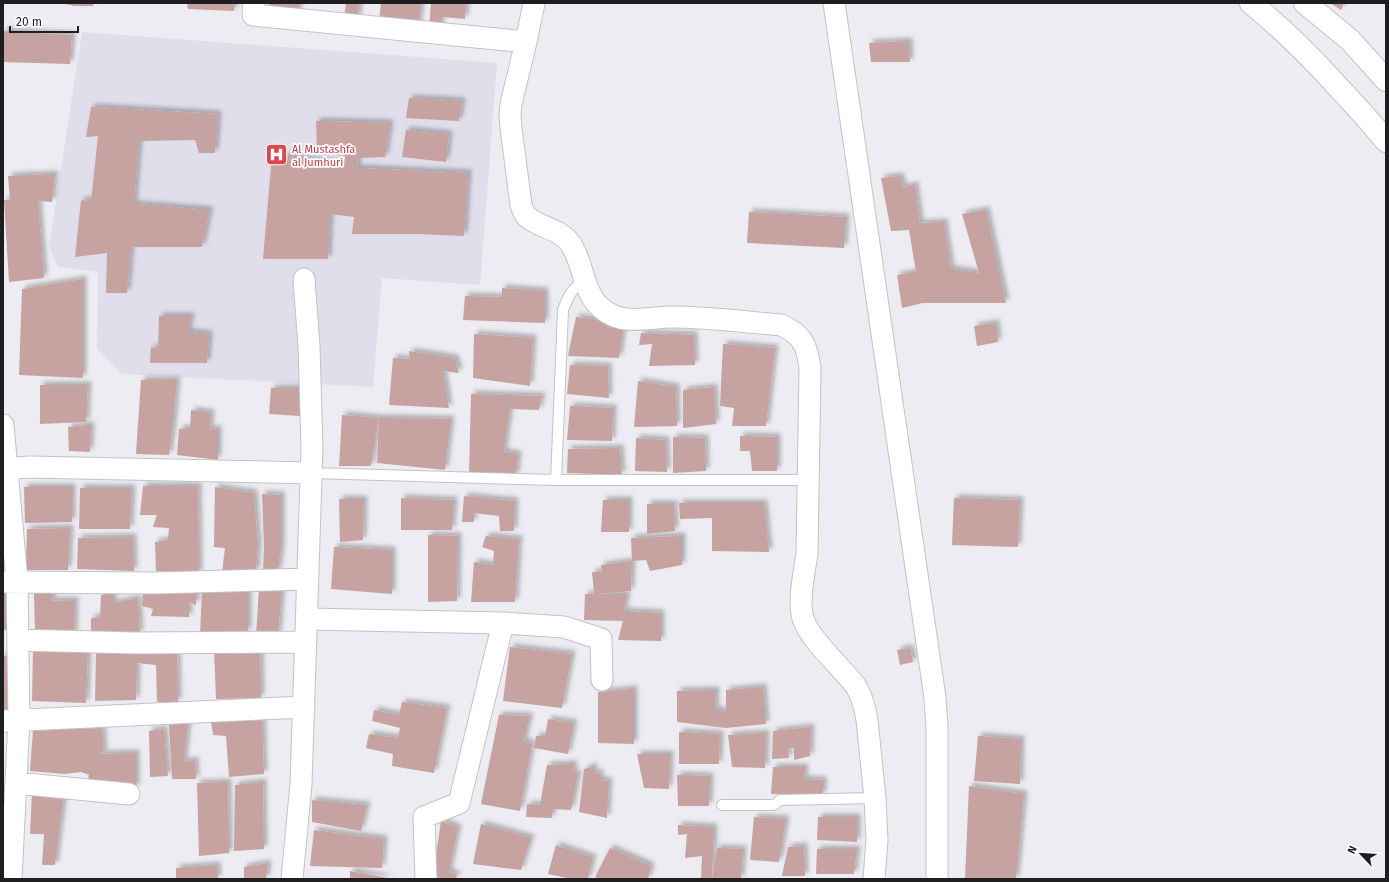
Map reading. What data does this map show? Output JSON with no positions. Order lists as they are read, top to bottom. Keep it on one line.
{"places":{"hospital":["Al Mustashfa al Jumhuri"]},"scale_bar":"20 m","north":"top left"}
